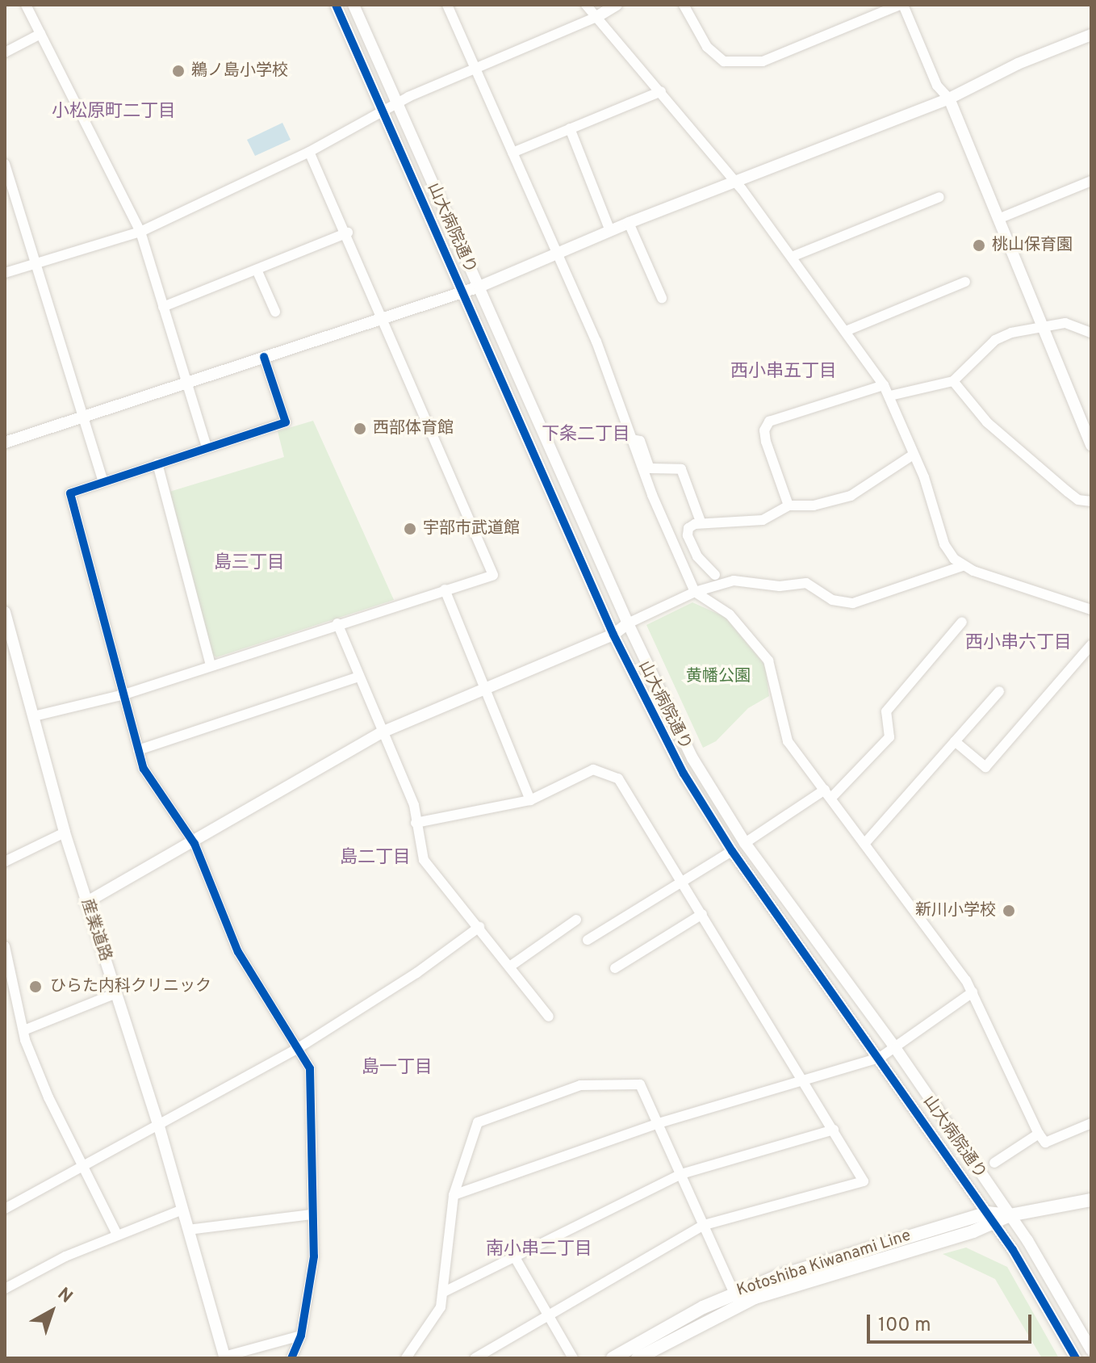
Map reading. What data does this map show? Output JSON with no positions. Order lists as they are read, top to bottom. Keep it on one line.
{"streets":{"main road":["Kotoshiba Kiwanami Line"],"street":["山大病院通り","産業道路"]},"crossings":[["山大病院通り","Kotoshiba Kiwanami Line"]],"districts":["小松原町二丁目","西小串五丁目","下条二丁目","島三丁目","西小串六丁目","島二丁目","島一丁目","南小串二丁目"],"parks":["黄幡公園"],"places":["鵜ノ島小学校","桃山保育園","西部体育館","宇部市武道館","新川小学校","ひらた内科クリニック"],"scale_bar":"100 m","north":"top right"}
